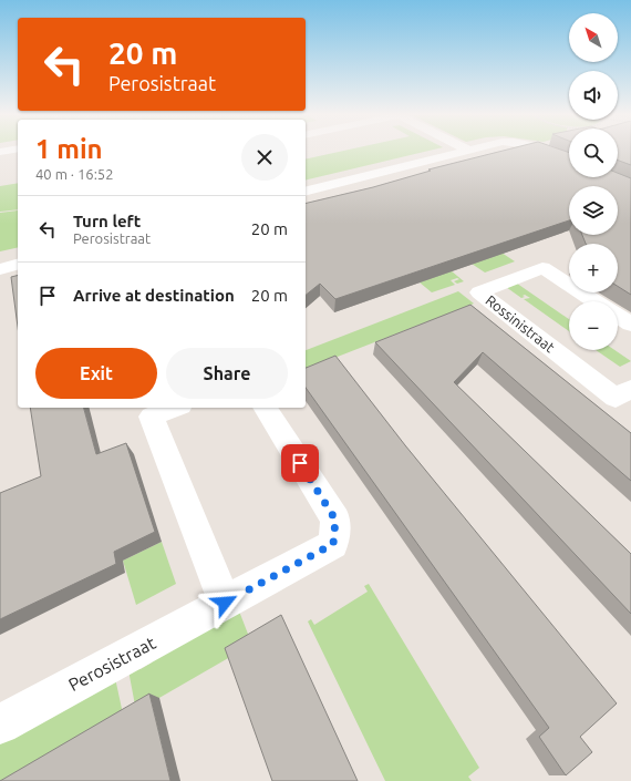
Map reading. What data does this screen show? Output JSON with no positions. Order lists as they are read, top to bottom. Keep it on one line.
{"streets":{"street":["Rossinistraat","Perosistraat"]},"north":"top left","page":{"map_buttons":["+","−"],"turn":["20 m","Perosistraat"],"heading":["1 min","40 m · 16:52"],"list":[{"name":"Turn left","note":"Perosistraat","value":"20 m"},{"name":"Arrive at destination","value":"20 m"}],"buttons":["Exit","Share"]}}
